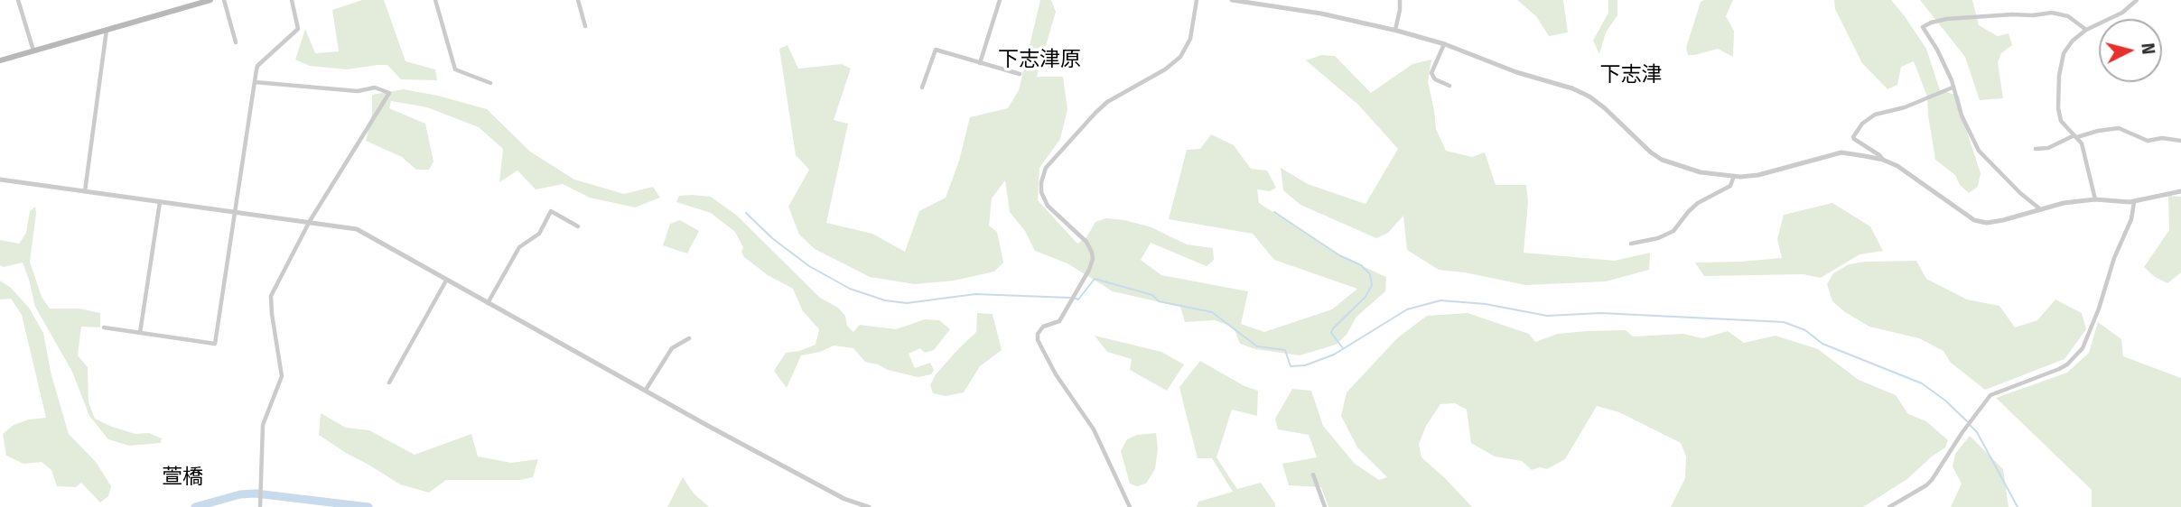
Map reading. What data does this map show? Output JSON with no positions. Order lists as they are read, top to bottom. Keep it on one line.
{"districts":["下志津原","下志津","萱橋"],"north":"right"}
